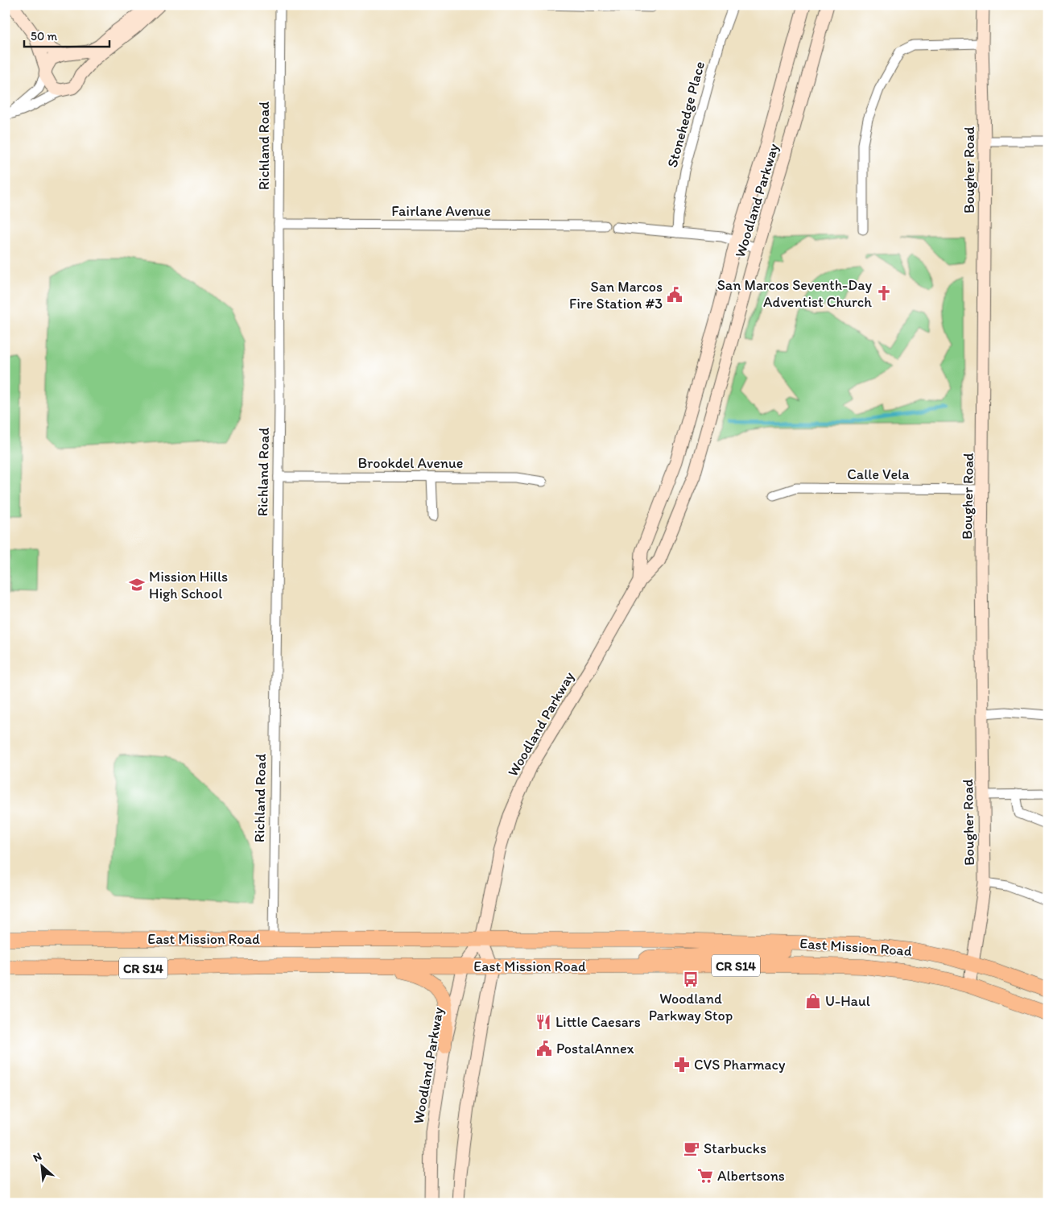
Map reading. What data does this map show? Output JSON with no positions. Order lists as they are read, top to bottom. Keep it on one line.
{"streets":{"main road":["Bougher Road","Woodland Parkway","East Mission Road","CR S14"],"street":["Stonehedge Place","Richland Road","Fairlane Avenue","Brookdel Avenue","Calle Vela"]},"crossings":[["Richland Road","Fairlane Avenue"],["Richland Road","Brookdel Avenue"],["Richland Road","East Mission Road"],["Bougher Road","Calle Vela"],["Bougher Road","East Mission Road"],["Woodland Parkway","East Mission Road"]],"places":{"church":["San Marcos Seventh-Day Adventist Church"],"public building":["San Marcos Fire Station #3","PostalAnnex"],"school or university":["Mission Hills High School"],"bus stop":["Woodland Parkway Stop"],"shop":["U-Haul"],"restaurant":["Little Caesars"],"pharmacy":["CVS Pharmacy"],"cafe":["Starbucks"],"supermarket":["Albertsons"]},"scale_bar":"50 m","north":"top left"}
